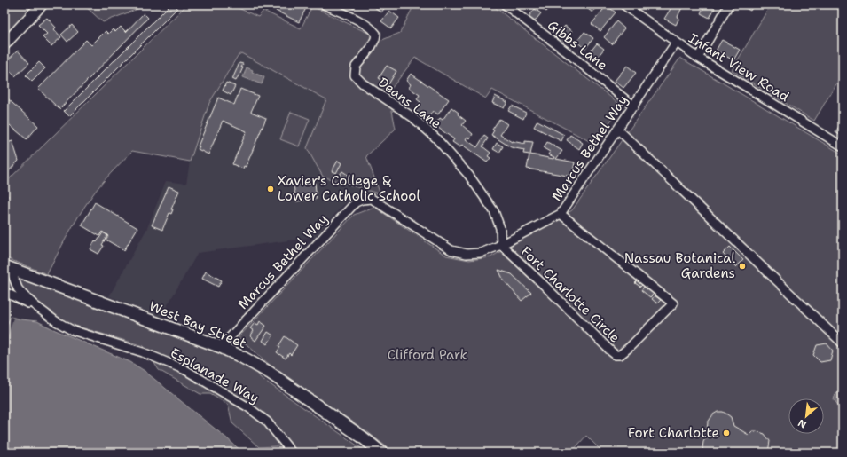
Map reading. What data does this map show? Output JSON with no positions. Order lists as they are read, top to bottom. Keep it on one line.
{"streets":{"highway":["West Bay Street"],"street":["Gibbs Lane","Infant View Road","Deans Lane","Marcus Bethel Way","Fort Charlotte Circle","Esplanade Way"]},"crossings":[["Gibbs Lane","Marcus Bethel Way"],["Infant View Road","Marcus Bethel Way"],["Deans Lane","Marcus Bethel Way"],["Deans Lane","Fort Charlotte Circle"],["Marcus Bethel Way","Fort Charlotte Circle"],["Marcus Bethel Way","West Bay Street"],["West Bay Street","Esplanade Way"]],"parks":["Clifford Park"],"places":["Xavier's College & Lower Catholic School","Nassau Botanical Gardens","Fort Charlotte"],"north":"bottom left"}
